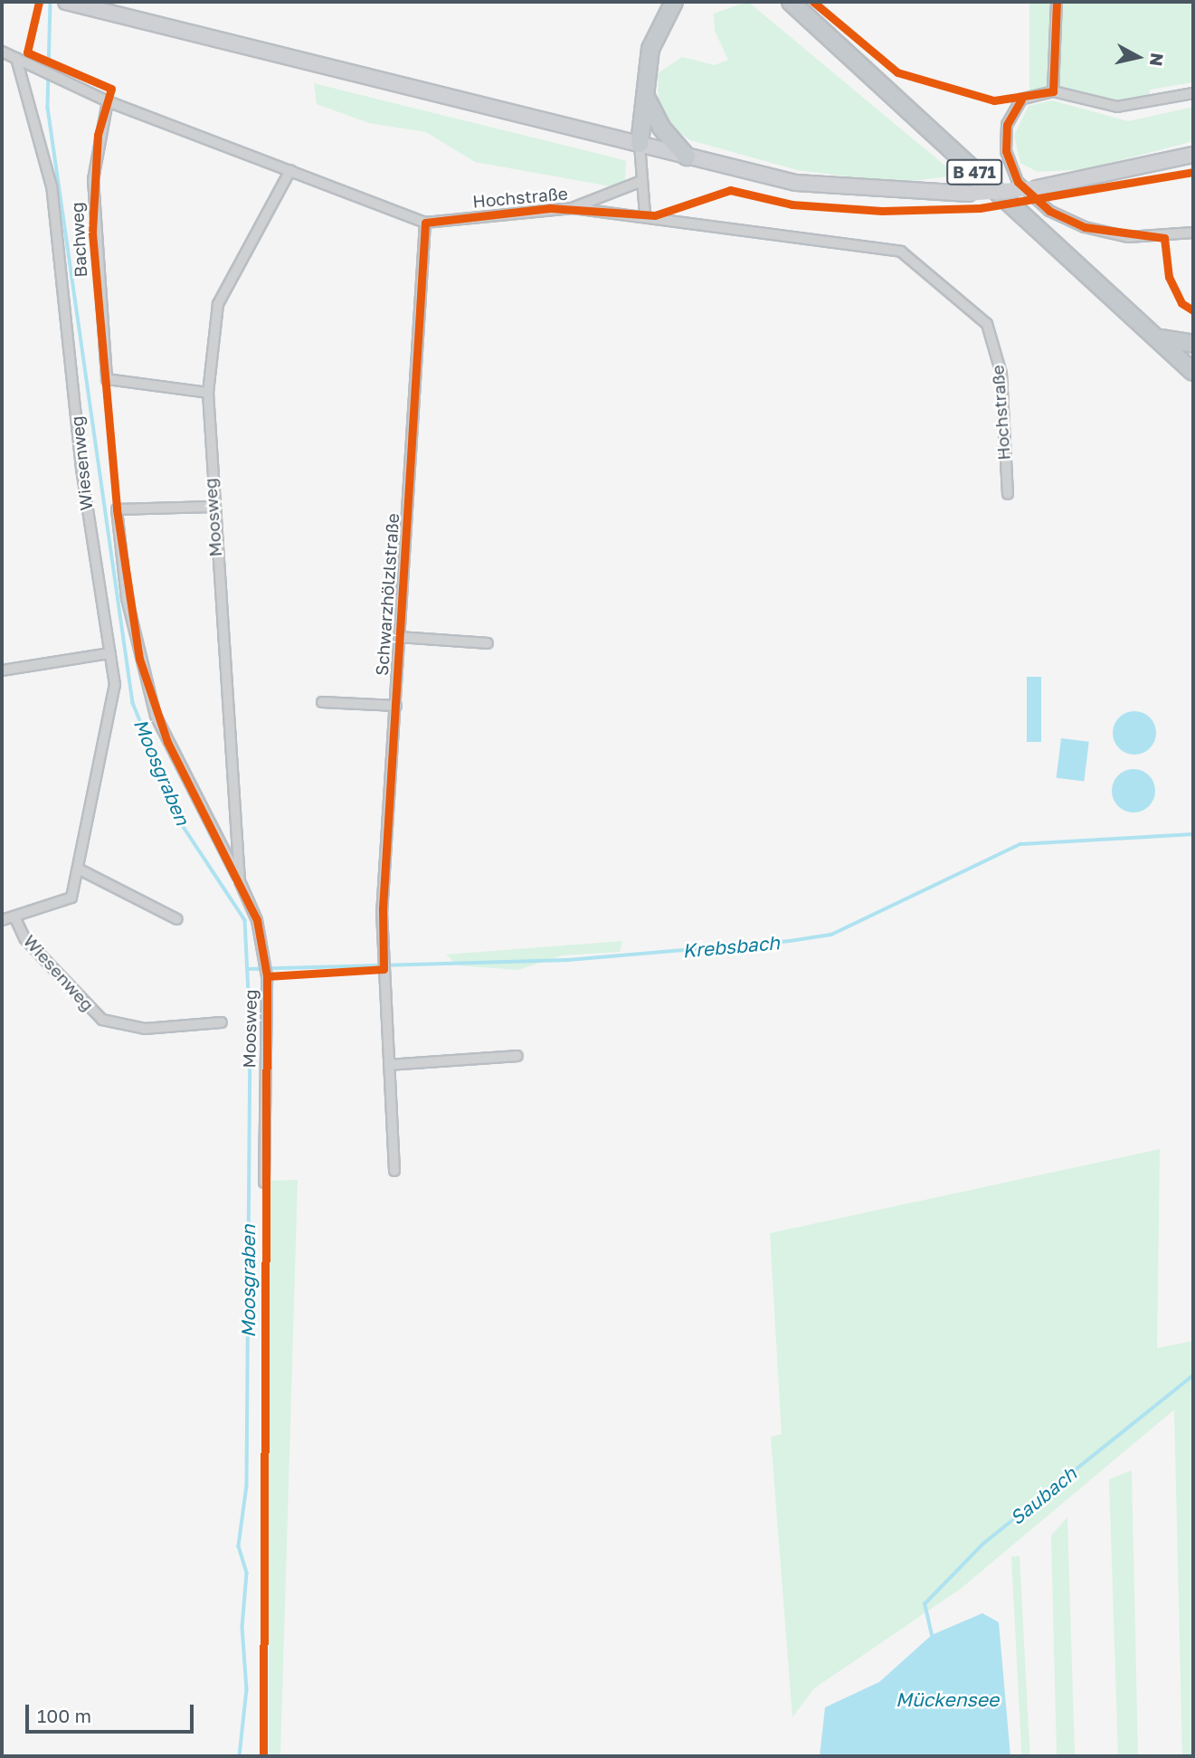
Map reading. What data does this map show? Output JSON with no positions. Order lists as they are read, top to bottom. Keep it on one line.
{"streets":{"highway":["B 471"],"street":["Hochstraße","Bachweg","Wiesenweg","Moosweg","Schwarzhölzlstraße"]},"crossings":[["Hochstraße","Bachweg"],["Hochstraße","Wiesenweg"],["Hochstraße","Moosweg"],["Hochstraße","Schwarzhölzlstraße"],["Bachweg","Moosweg"]],"water":["Moosgraben","Krebsbach","Saubach","Mückensee"],"scale_bar":"100 m","north":"right"}
